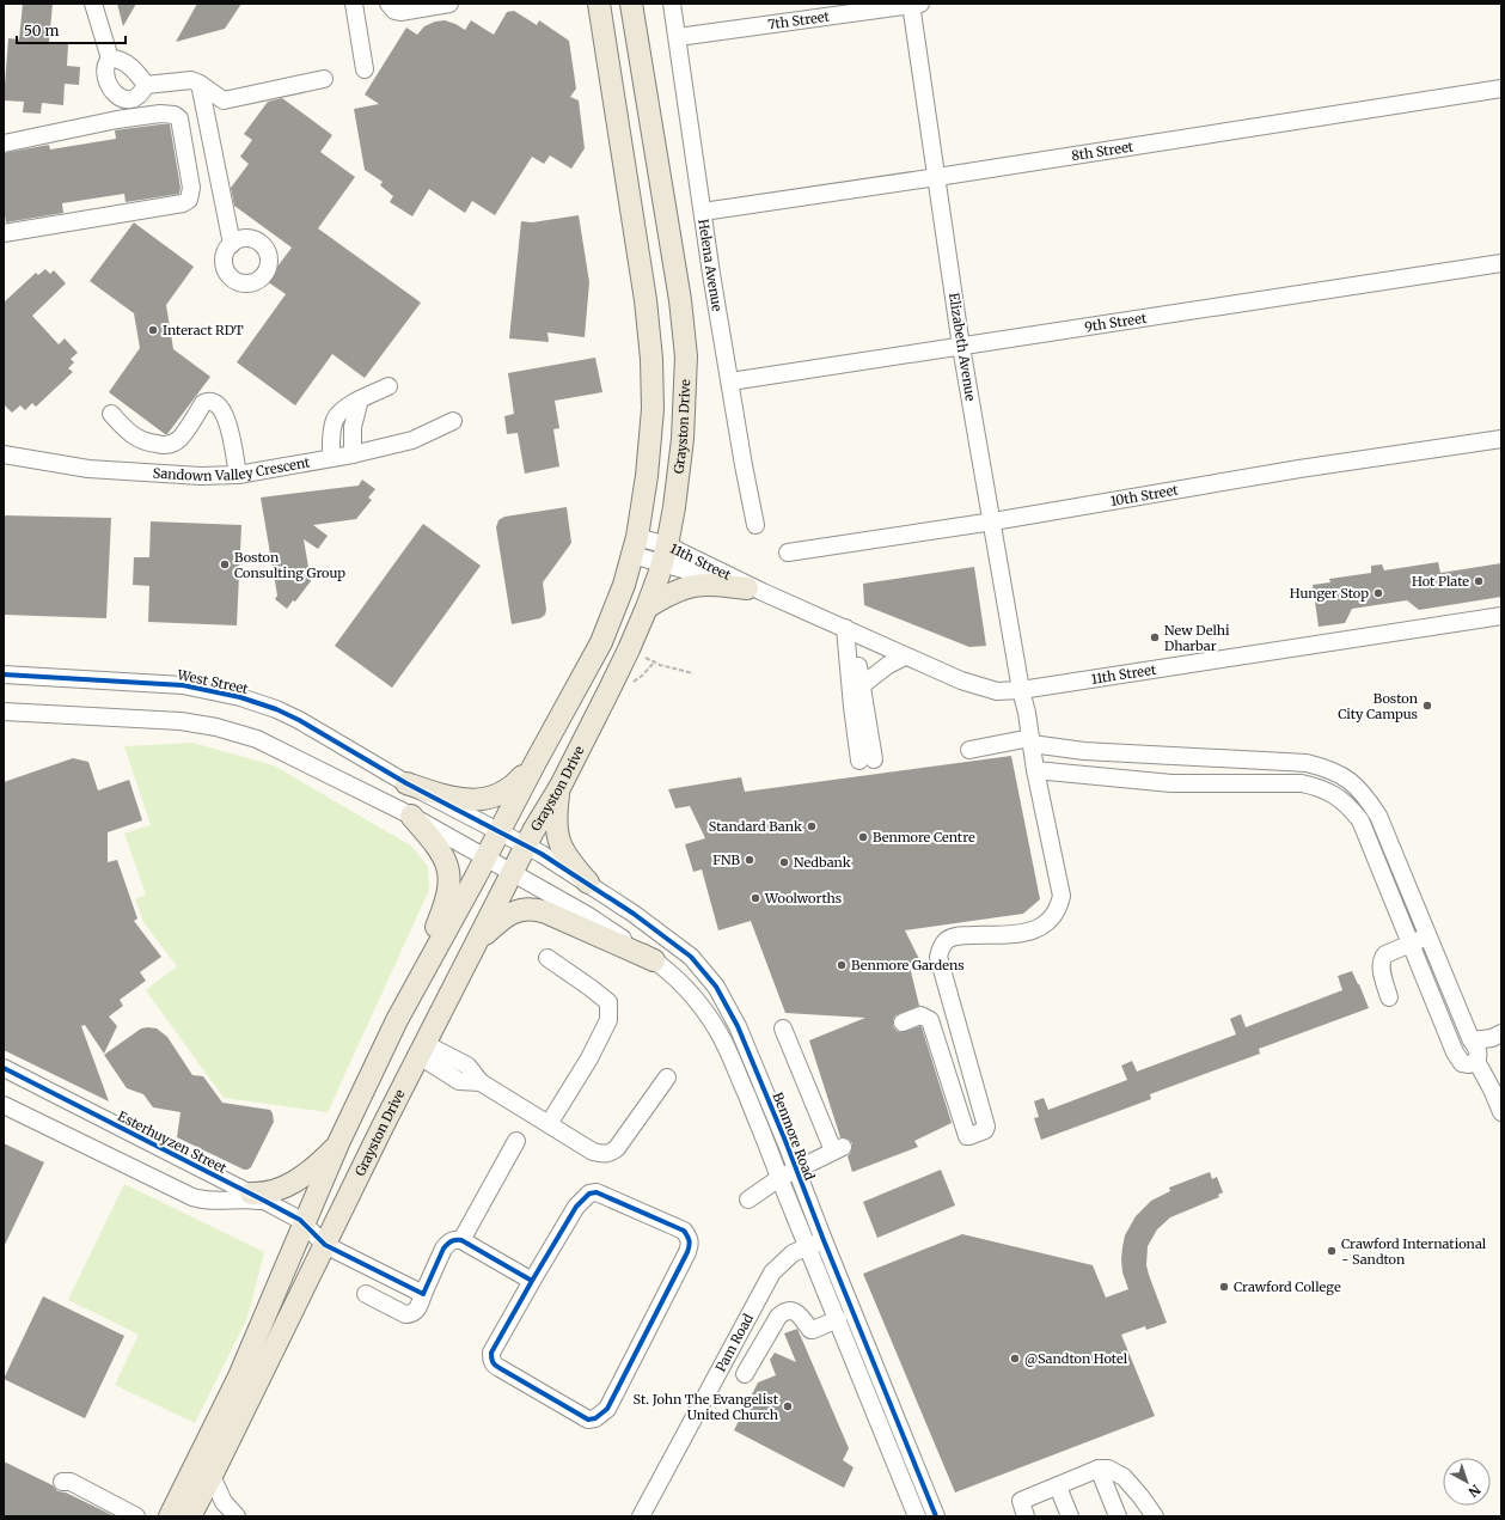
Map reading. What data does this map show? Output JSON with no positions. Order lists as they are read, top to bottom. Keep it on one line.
{"streets":{"main road":["Grayston Drive"],"street":["7th Street","8th Street","Helena Avenue","9th Street","Elizabeth Avenue","Sandown Valley Crescent","10th Street","11th Street","West Street","Benmore Road","Esterhuyzen Street","Pam Road"]},"crossings":[["7th Street","Helena Avenue"],["7th Street","Elizabeth Avenue"],["8th Street","Helena Avenue"],["8th Street","Elizabeth Avenue"],["Helena Avenue","9th Street"],["9th Street","Elizabeth Avenue"],["Elizabeth Avenue","10th Street"],["Elizabeth Avenue","11th Street"],["Grayston Drive","11th Street"],["Grayston Drive","West Street"],["Grayston Drive","Benmore Road"],["Grayston Drive","Esterhuyzen Street"],["West Street","Benmore Road"],["Benmore Road","Pam Road"]],"places":["Interact RDT","Boston Consulting Group","Hot Plate","Hunger Stop","New Delhi Dharbar","Boston City Campus","Standard Bank","Benmore Centre","FNB","Nedbank","Woolworths","Benmore Gardens","Crawford International - Sandton","Crawford College","@Sandton Hotel","St. John The Evangelist United Church"],"scale_bar":"50 m","north":"bottom right"}
